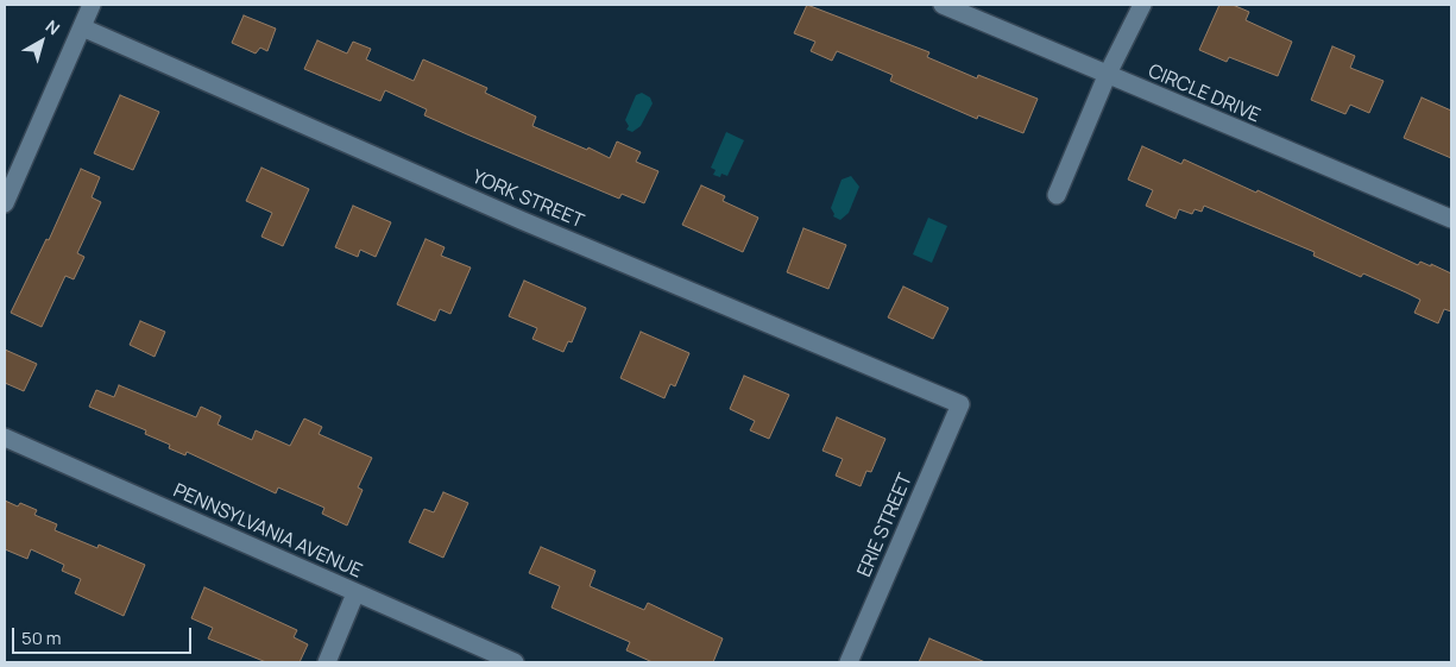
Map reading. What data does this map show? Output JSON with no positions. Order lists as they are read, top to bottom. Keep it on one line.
{"streets":{"street":["CIRCLE DRIVE","YORK STREET","ERIE STREET","PENNSYLVANIA AVENUE"]},"crossings":[["YORK STREET","ERIE STREET"]],"scale_bar":"50 m","north":"top right"}
